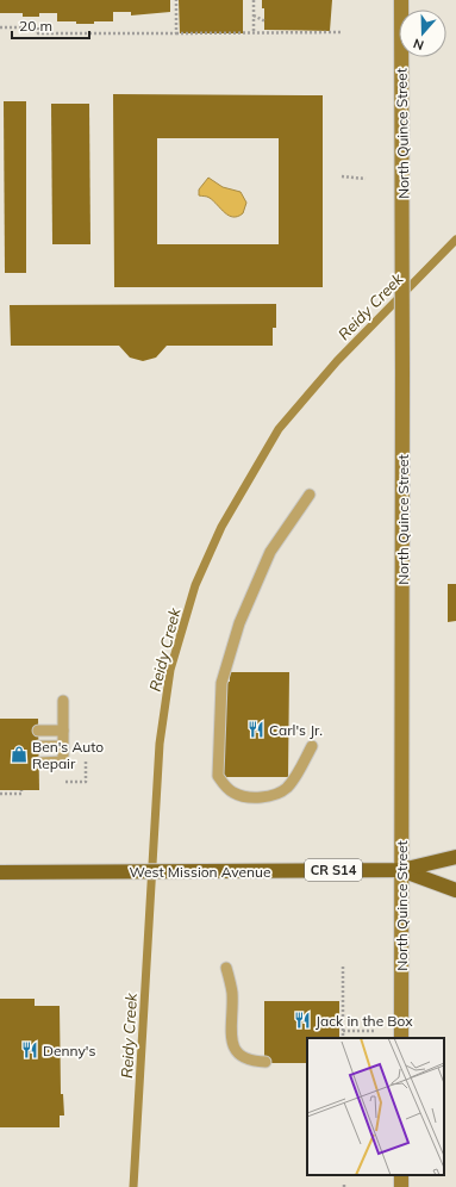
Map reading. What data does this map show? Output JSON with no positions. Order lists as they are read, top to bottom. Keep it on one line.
{"streets":{"main road":["North Quince Street","CR S14","West Mission Avenue"]},"crossings":[["North Quince Street","West Mission Avenue"]],"water":["Reidy Creek"],"places":{"restaurant":["Carl's Jr.","Jack in the Box","Denny's"],"shop":["Ben's Auto Repair"]},"scale_bar":"20 m","north":"bottom"}
